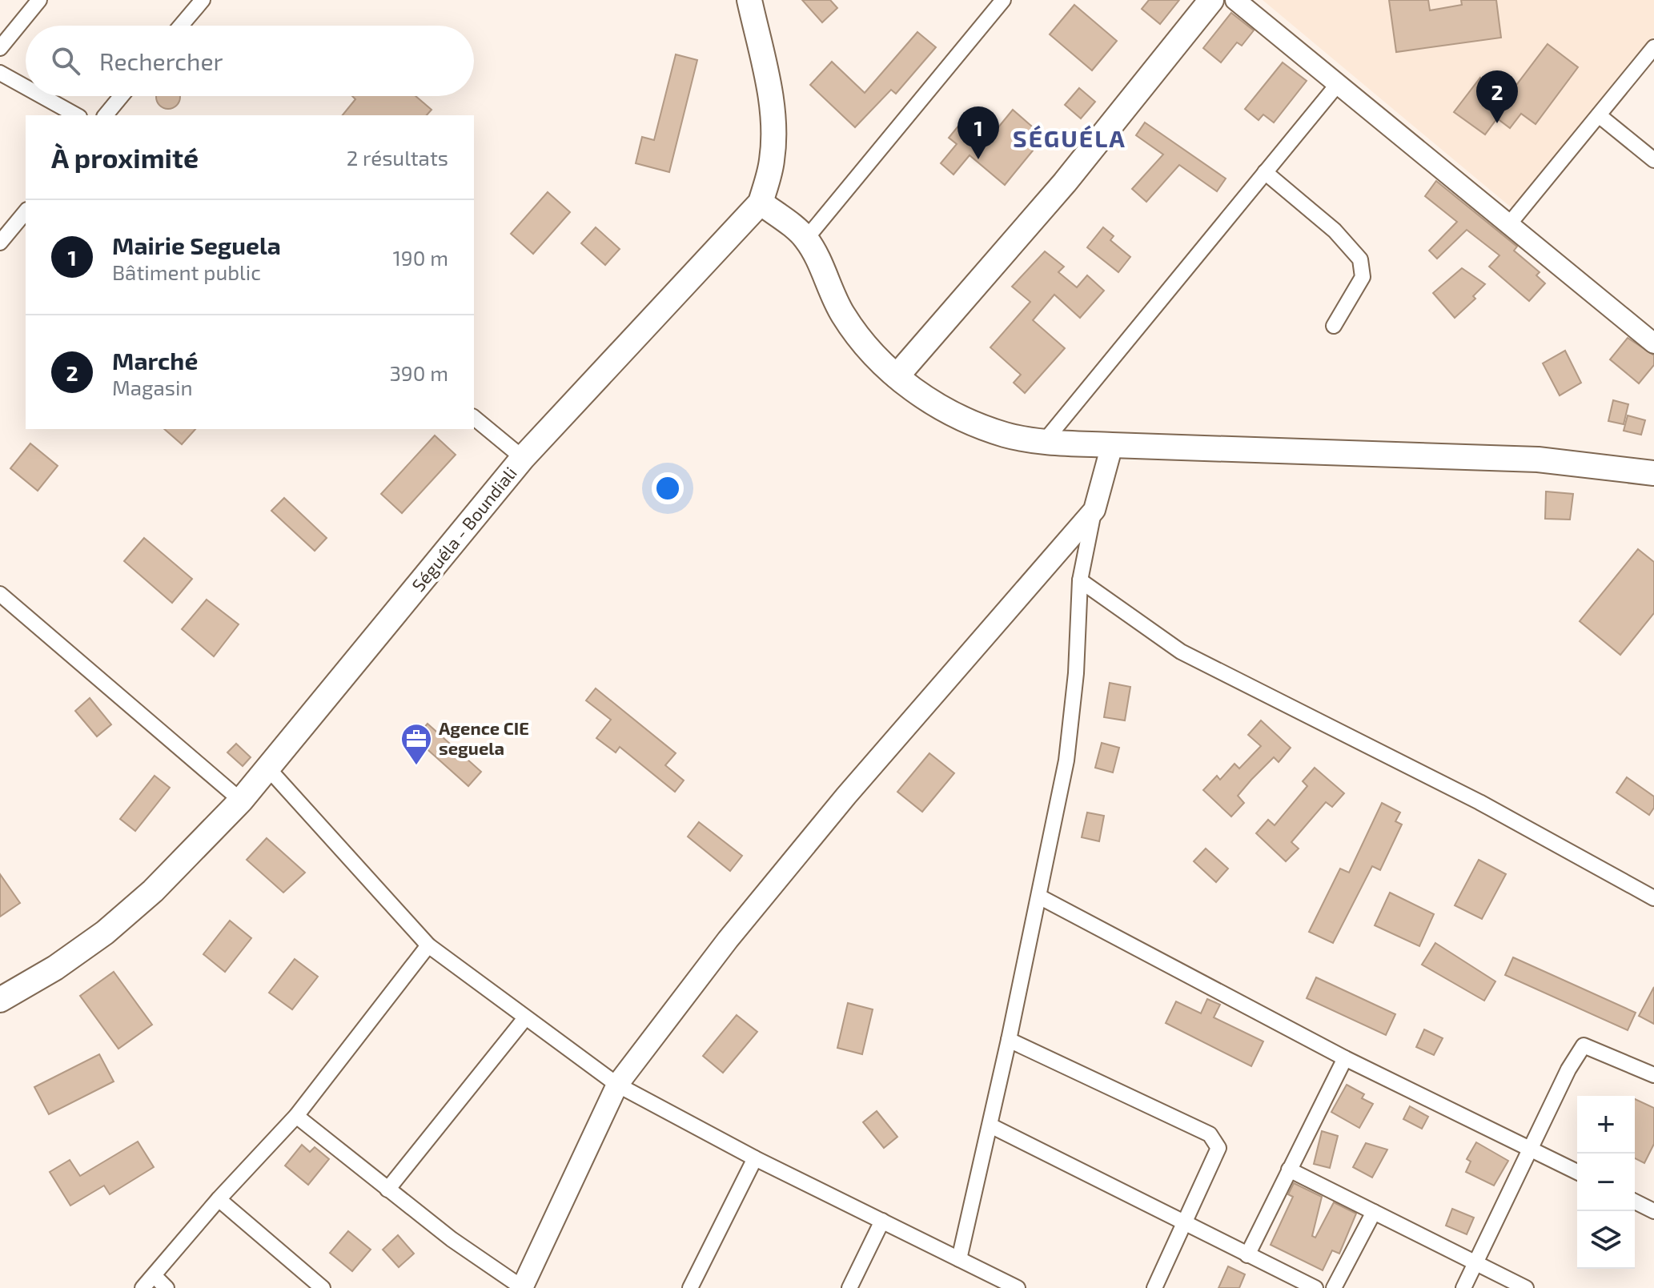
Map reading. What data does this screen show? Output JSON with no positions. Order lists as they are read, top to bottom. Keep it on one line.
{"streets":{"main road":["Séguéla - Boundiali"]},"districts":["SÉGUÉLA"],"places":{"office":["Agence CIE seguela"]},"page":{"search":"Rechercher","pins":["2","1"],"heading":["À proximité","2 résultats"],"list":[{"mark":"1","name":"Mairie Seguela","note":"Bâtiment public","value":"190 m"},{"mark":"2","name":"Marché","note":"Magasin","value":"390 m"}],"map_buttons":["+","−"]}}
